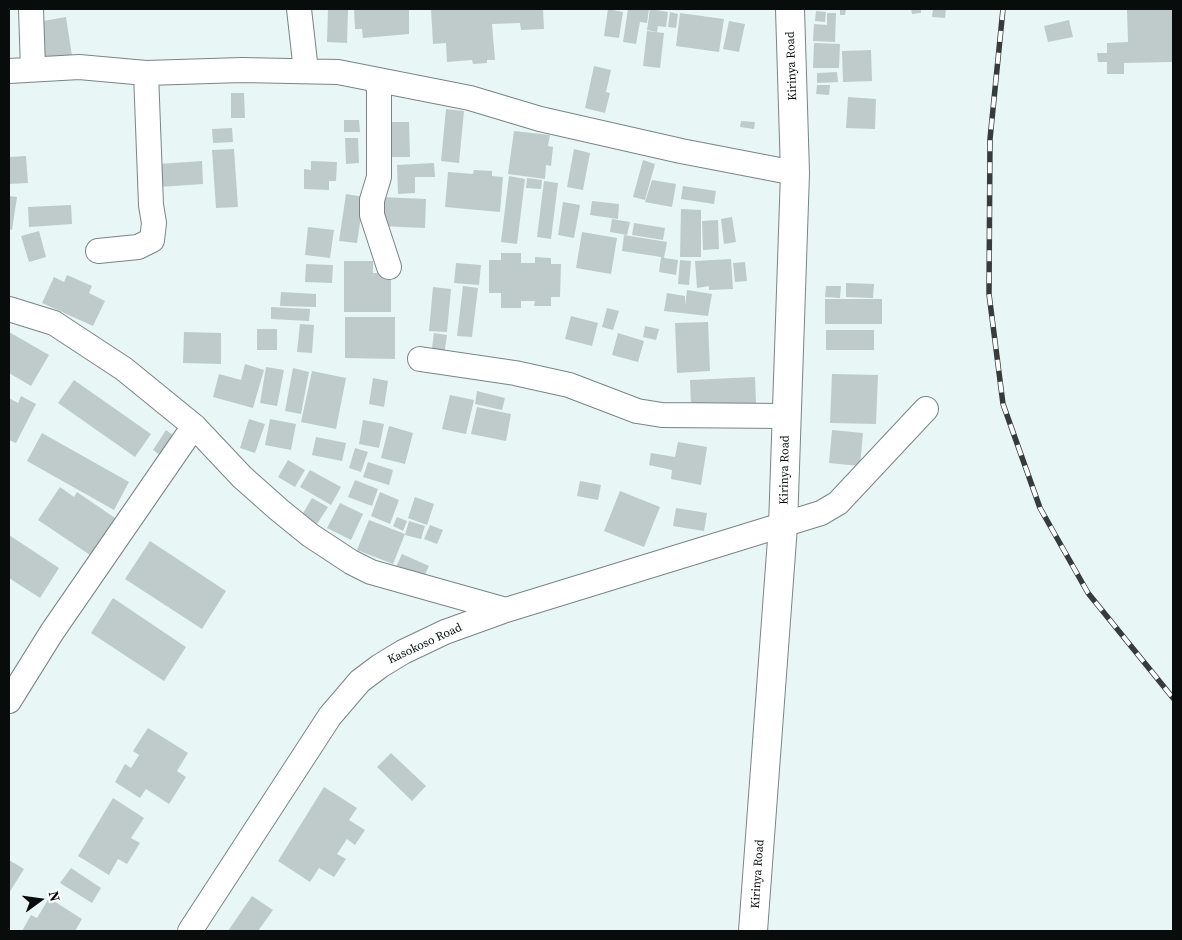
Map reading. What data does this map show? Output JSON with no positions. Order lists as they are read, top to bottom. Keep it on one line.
{"streets":{"main road":["Kirinya Road"],"street":["Kasokoso Road"]},"crossings":[["Kirinya Road","Kasokoso Road"]],"north":"right"}
